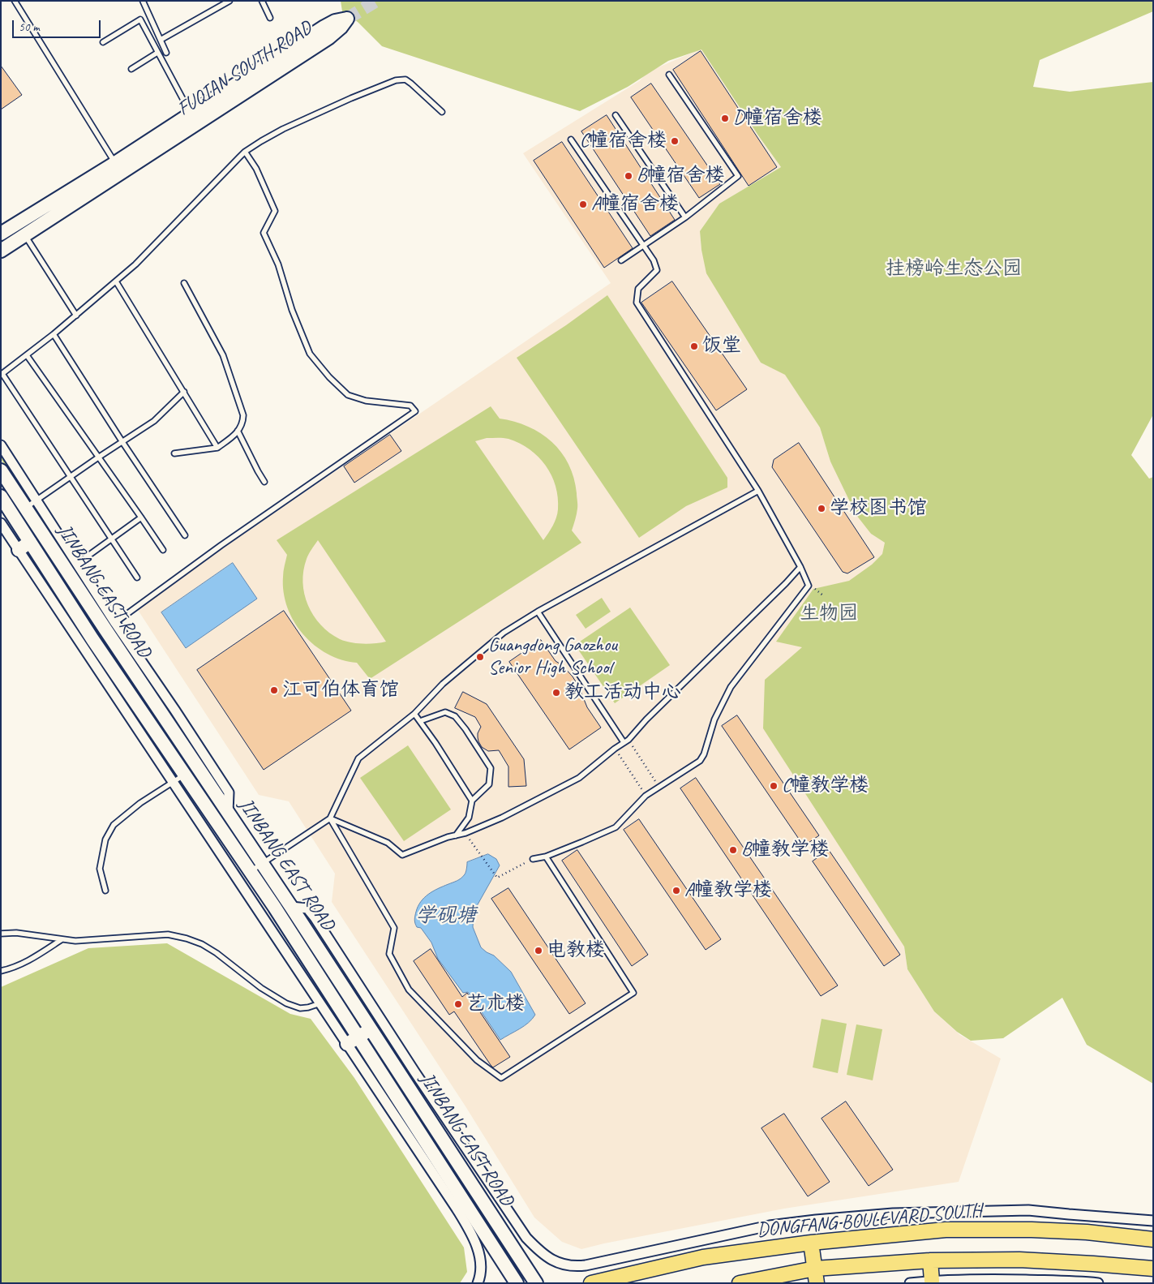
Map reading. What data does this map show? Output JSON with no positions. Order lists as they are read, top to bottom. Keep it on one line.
{"streets":{"main road":["DONGFANG BOULEVARD SOUTH"],"street":["FUQIAN SOUTH ROAD","JINBANG EAST ROAD"]},"water":["学砚塘"],"parks":["挂榜岭生态公园","生物园"],"places":["D幢宿舍楼","C幢宿舍楼","B幢宿舍楼","A幢宿舍楼","饭堂","学校图书馆","Guangdong Gaozhou Senior High School","江可伯体育馆","教工活动中心","C幢教学楼","B幢教学楼","A幢教学楼","电教楼","艺术楼"],"scale_bar":"50 m"}
